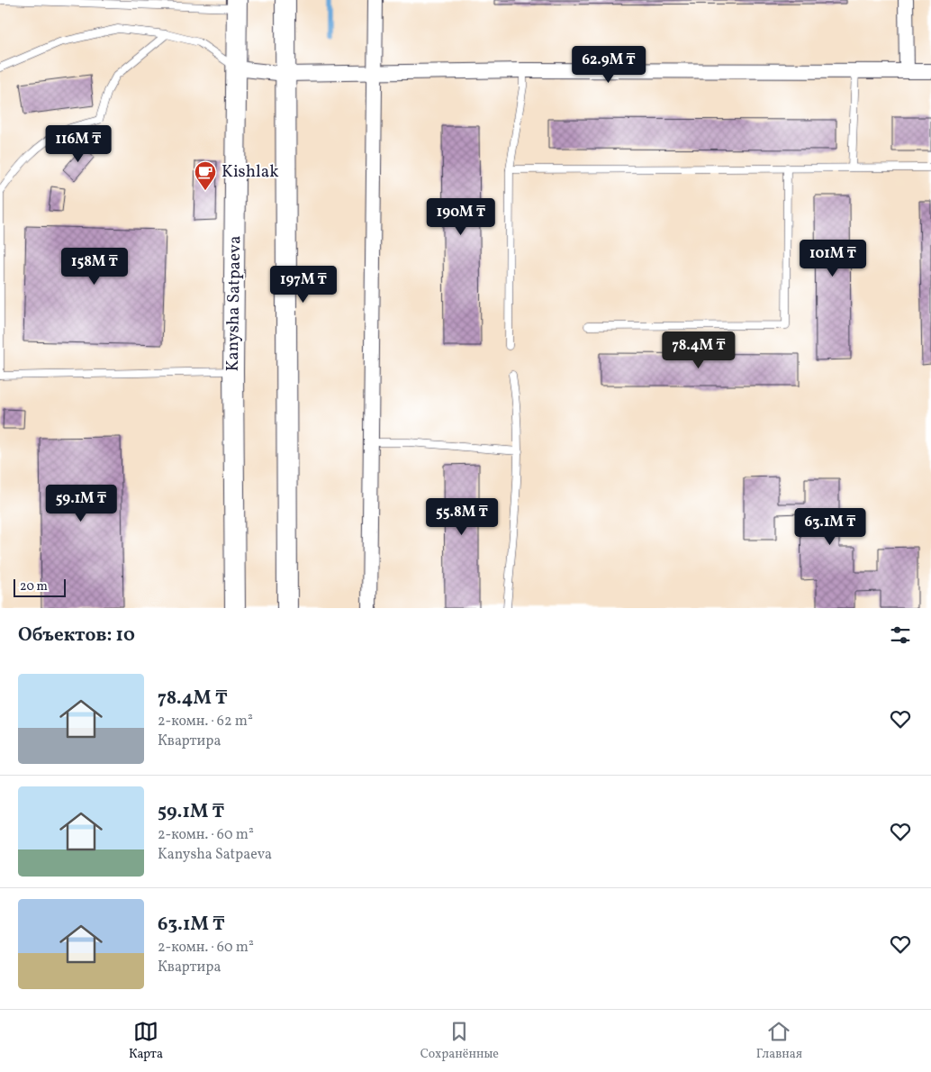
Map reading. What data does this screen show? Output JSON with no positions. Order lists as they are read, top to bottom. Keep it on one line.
{"streets":{"main road":["Kanysha Satpaeva"]},"places":{"cafe":["Kishlak"]},"scale_bar":"20 m","page":{"price":["62.9M ₸","116M ₸","190M ₸","101M ₸","158M ₸","197M ₸","78.4M ₸","59.1M ₸","55.8M ₸","63.1M ₸"],"scale":"20 m","heading":"Объектов: 10","list":[{"name":"78.4M ₸","note":"2-комн. · 62 m² · Квартира"},{"name":"59.1M ₸","note":"2-комн. · 60 m² · Kanysha Satpaeva"},{"name":"63.1M ₸","note":"2-комн. · 60 m² · Квартира"}],"tabs":["Карта","Сохранённые","Главная"]}}
